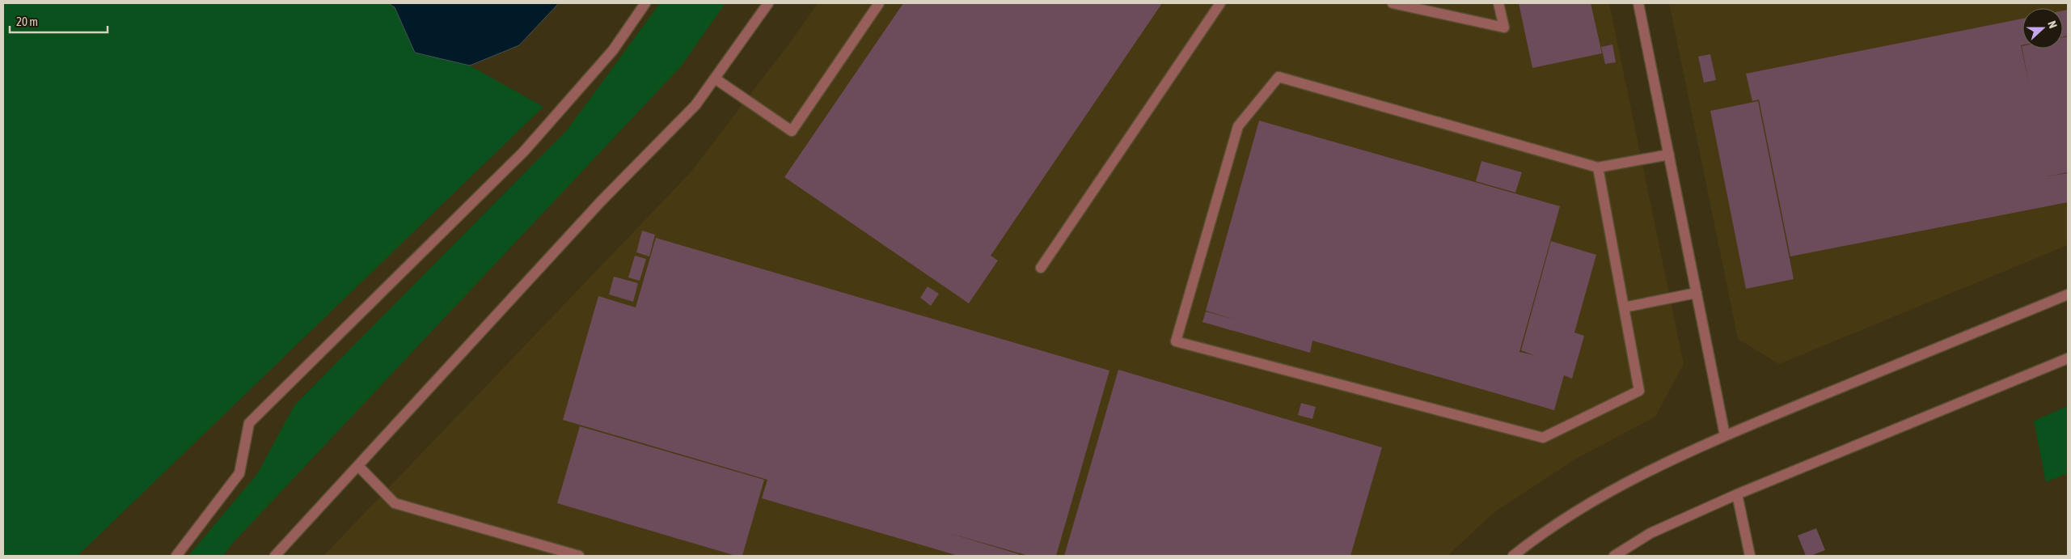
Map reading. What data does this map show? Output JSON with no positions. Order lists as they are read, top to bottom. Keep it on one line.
{"scale_bar":"20 m","north":"right"}
